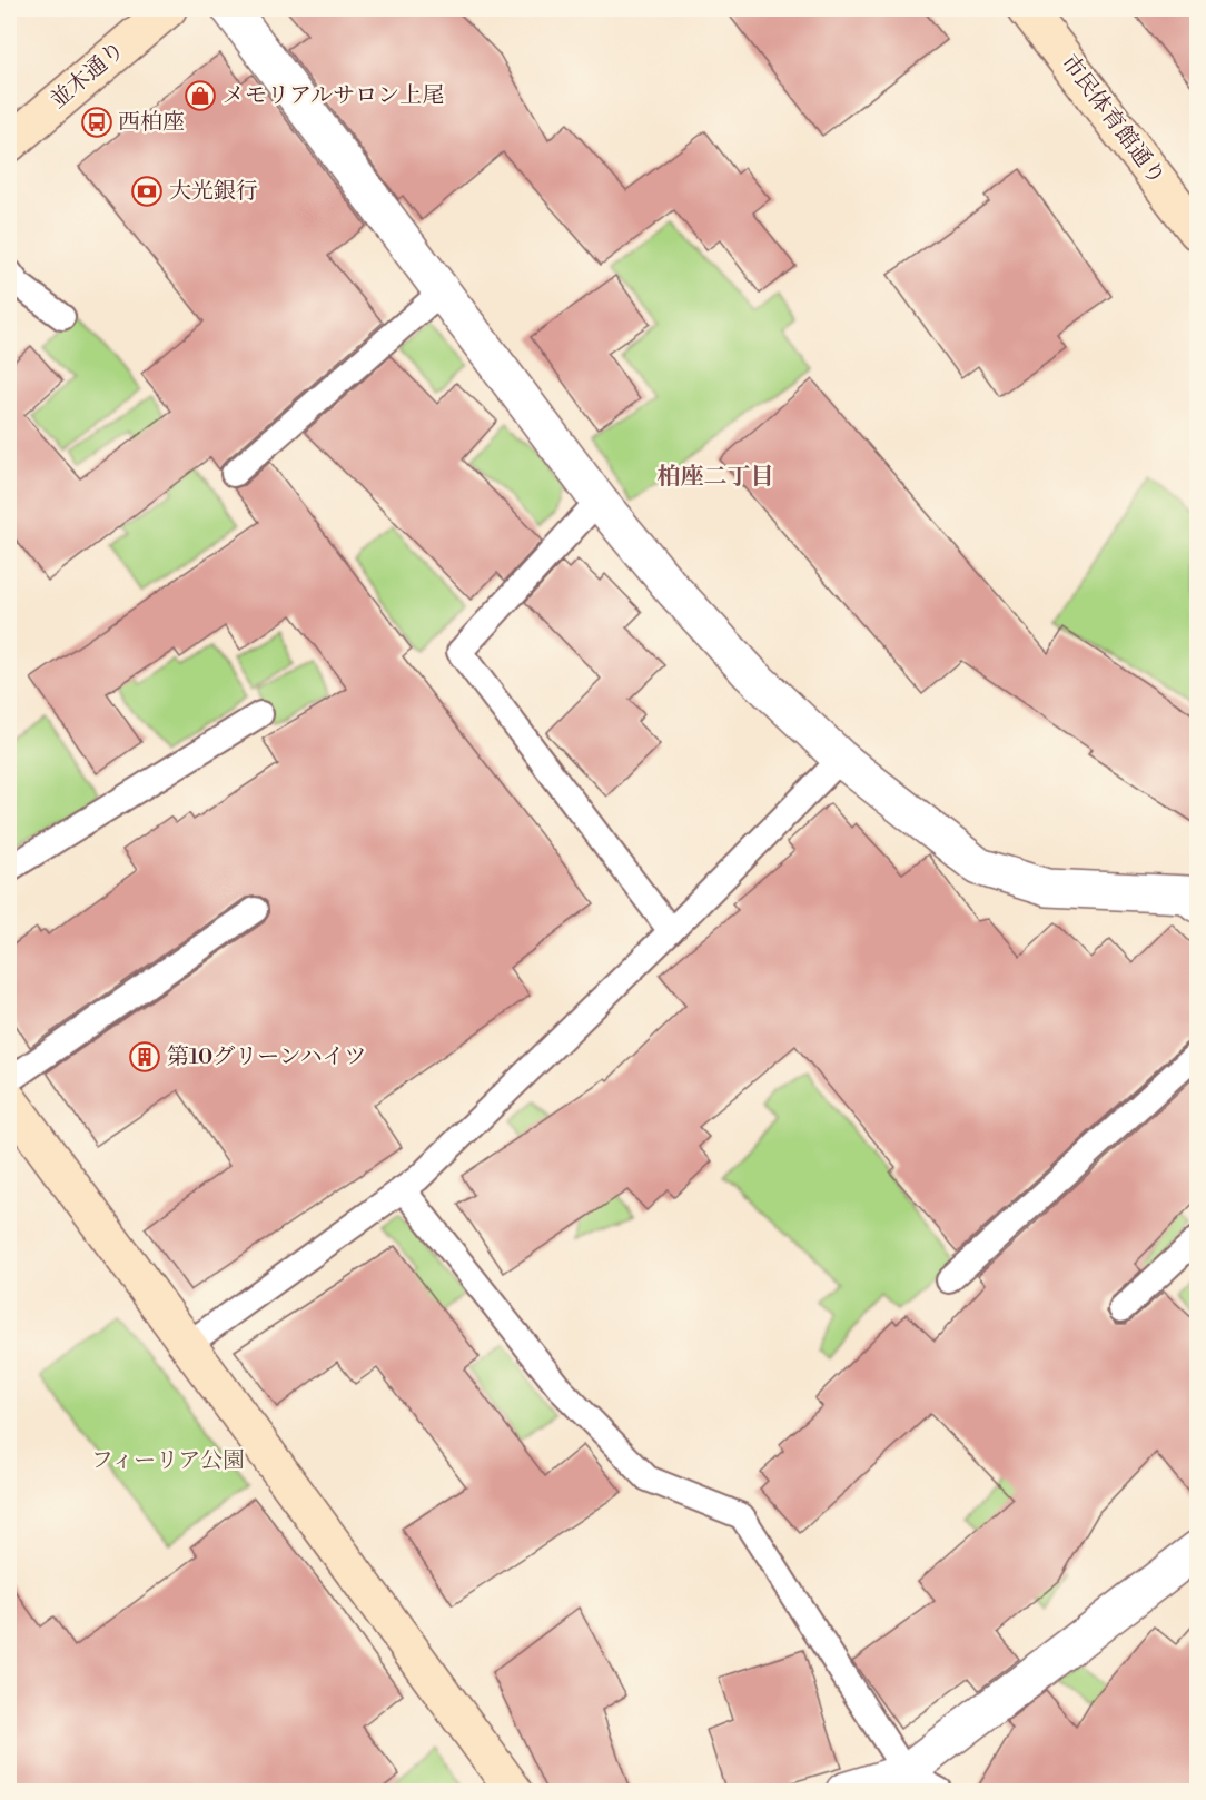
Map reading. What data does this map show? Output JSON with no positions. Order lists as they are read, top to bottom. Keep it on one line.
{"streets":{"street":["並木通り","市民体育館通り"]},"districts":["柏座二丁目"],"parks":["フィーリア公園"],"places":{"shop":["メモリアルサロン上尾"],"bus stop":["西柏座"],"bank":["大光銀行"],"building":["第10グリーンハイツ"]}}
